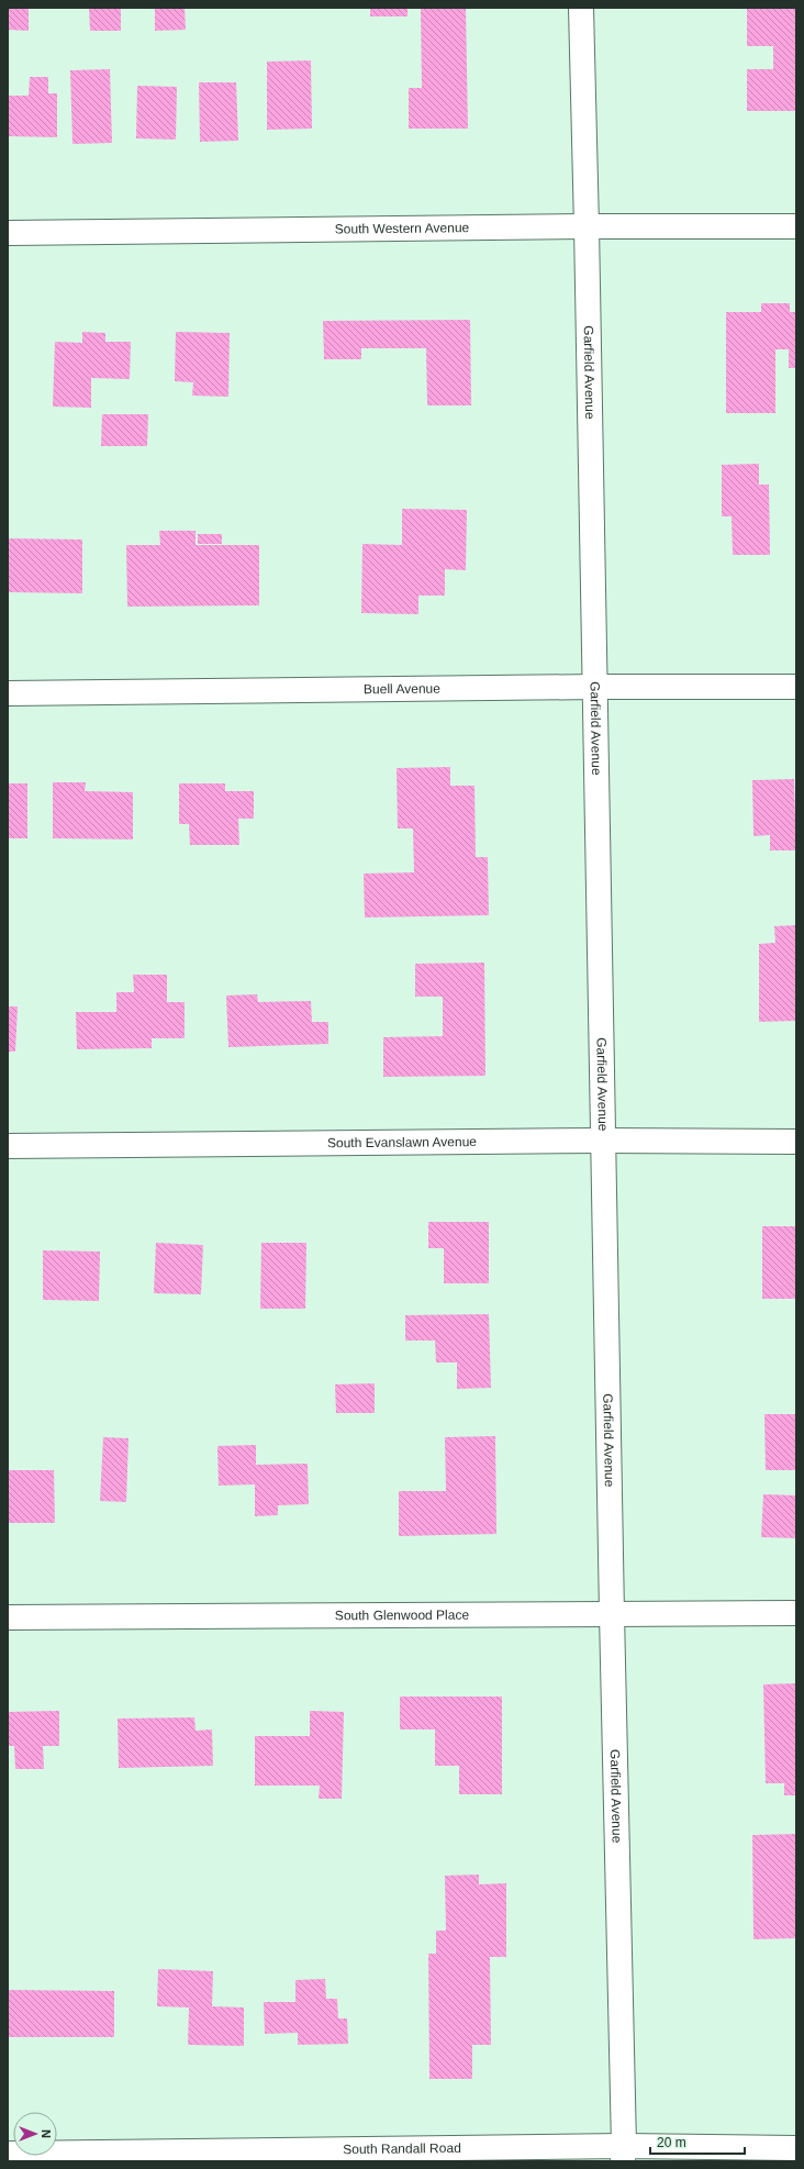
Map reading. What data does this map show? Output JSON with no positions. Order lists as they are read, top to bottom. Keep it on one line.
{"streets":{"street":["South Western Avenue","Garfield Avenue","Buell Avenue","South Evanslawn Avenue","South Glenwood Place","South Randall Road"]},"crossings":[["South Western Avenue","Garfield Avenue"],["Garfield Avenue","Buell Avenue"],["Garfield Avenue","South Evanslawn Avenue"],["Garfield Avenue","South Glenwood Place"],["Garfield Avenue","South Randall Road"]],"scale_bar":"20 m","north":"right"}
